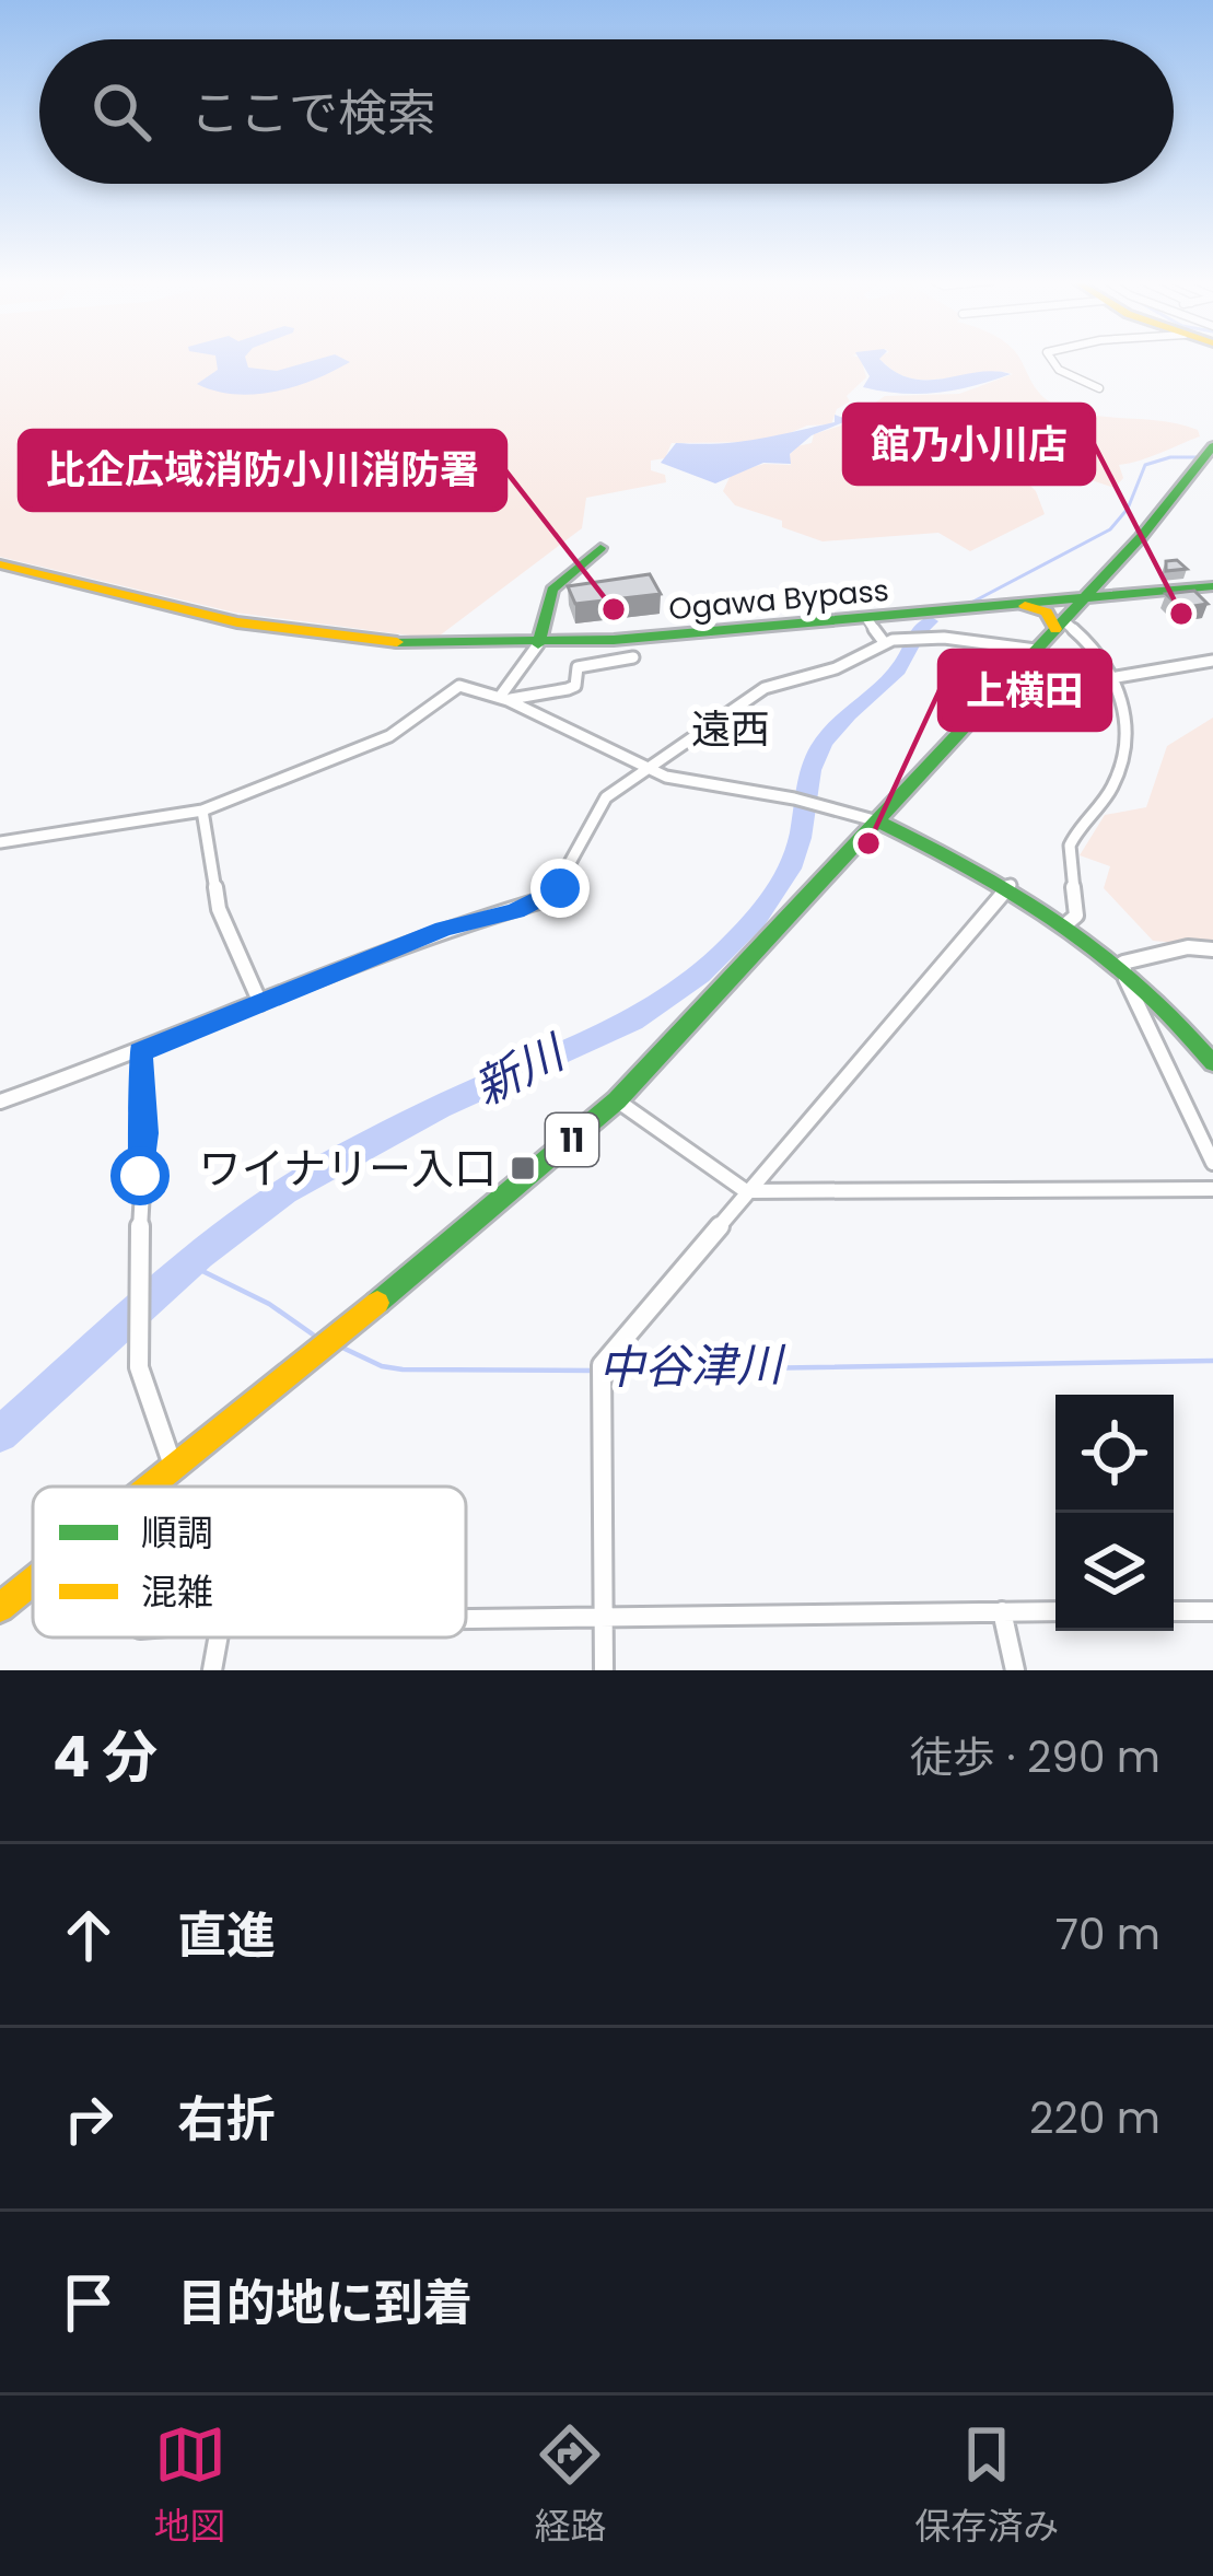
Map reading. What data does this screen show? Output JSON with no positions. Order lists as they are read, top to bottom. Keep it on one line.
{"streets":{"main road":["Ogawa Bypass","11"]},"crossings":[["Ogawa Bypass","11"]],"districts":["遠西"],"water":["新川","中谷津川"],"places":{"other":["比企広域消防小川消防署","館乃小川店","上横田"],"transit":["ワイナリー入口"]},"legend":["順調","混雑"],"page":{"search":"ここで検索","heading":["4 分","徒歩 · 290 m"],"list":[["直進","70 m"],["右折","220 m"],"目的地に到着"],"nav":["地図","経路","保存済み"]}}
